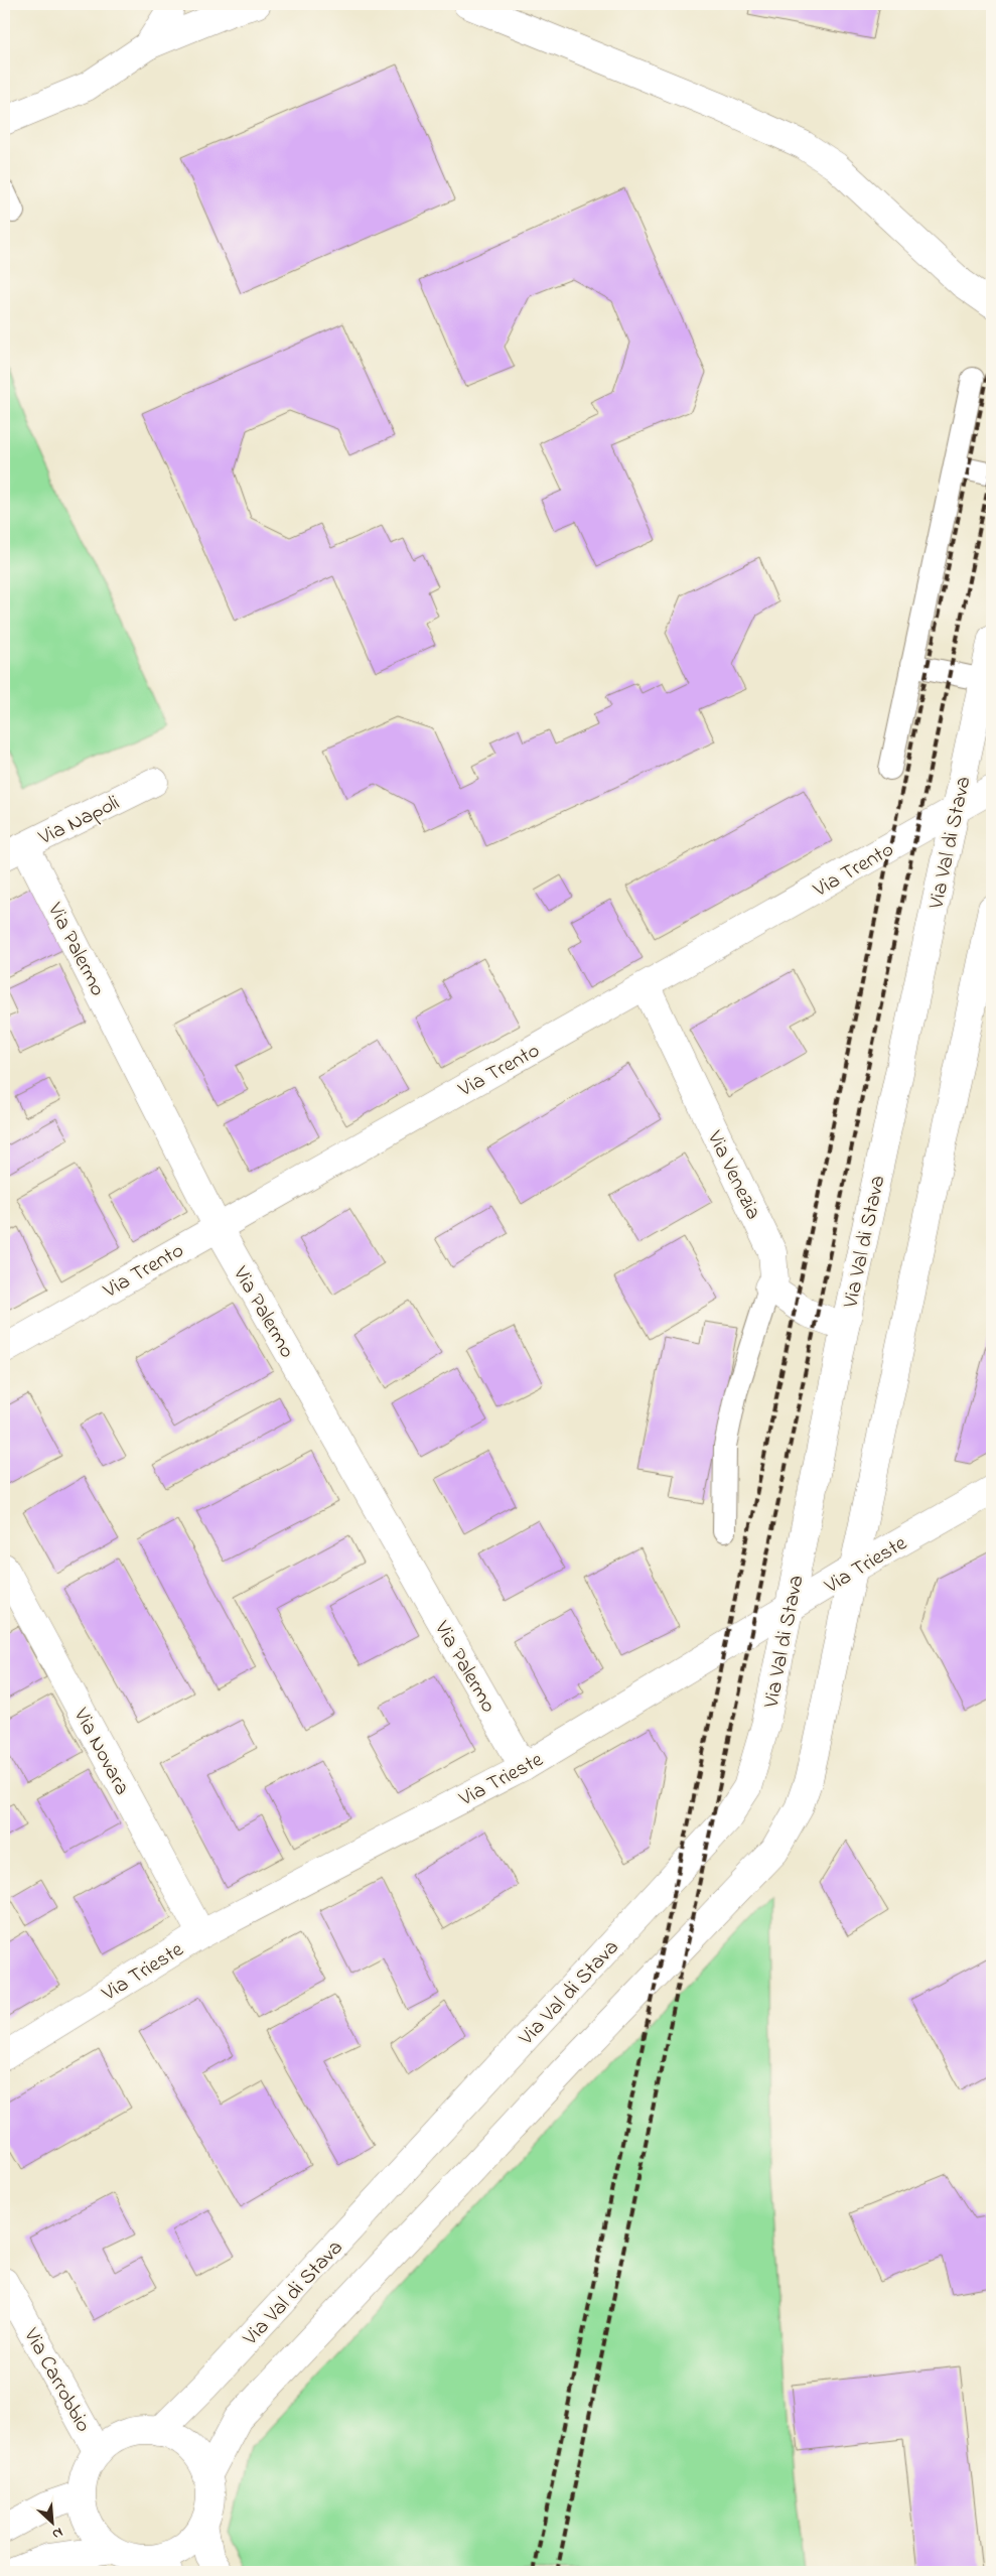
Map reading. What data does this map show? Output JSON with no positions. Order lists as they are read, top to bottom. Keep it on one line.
{"streets":{"street":["Via Napoli","Via Val di Stava","Via Trento","Via Palermo","Via Venezia","Via Trieste","Via Novara","Via Carrobbio"]},"crossings":[["Via Napoli","Via Palermo"],["Via Val di Stava","Via Trento"],["Via Val di Stava","Via Trieste"],["Via Val di Stava","Via Carrobbio"],["Via Trento","Via Palermo"],["Via Trento","Via Venezia"],["Via Palermo","Via Trieste"],["Via Trieste","Via Novara"]],"north":"bottom right"}
